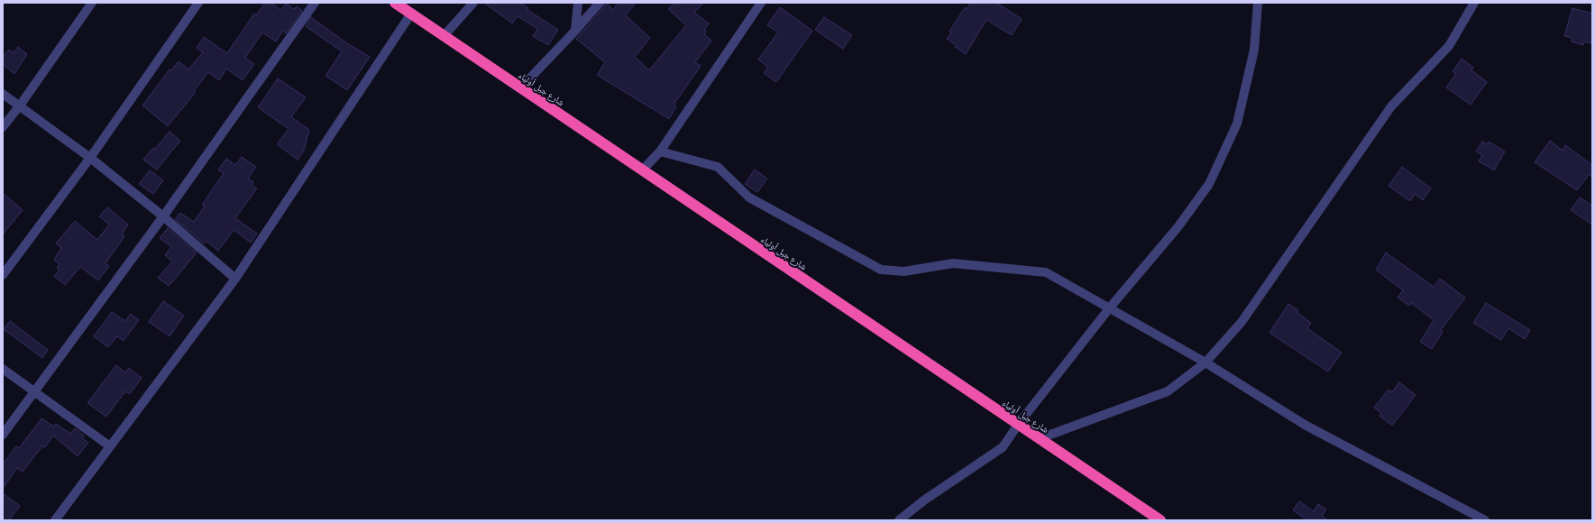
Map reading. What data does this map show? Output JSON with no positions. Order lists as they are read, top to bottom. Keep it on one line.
{"streets":{"highway":["شارع جبل أولياء"]}}
